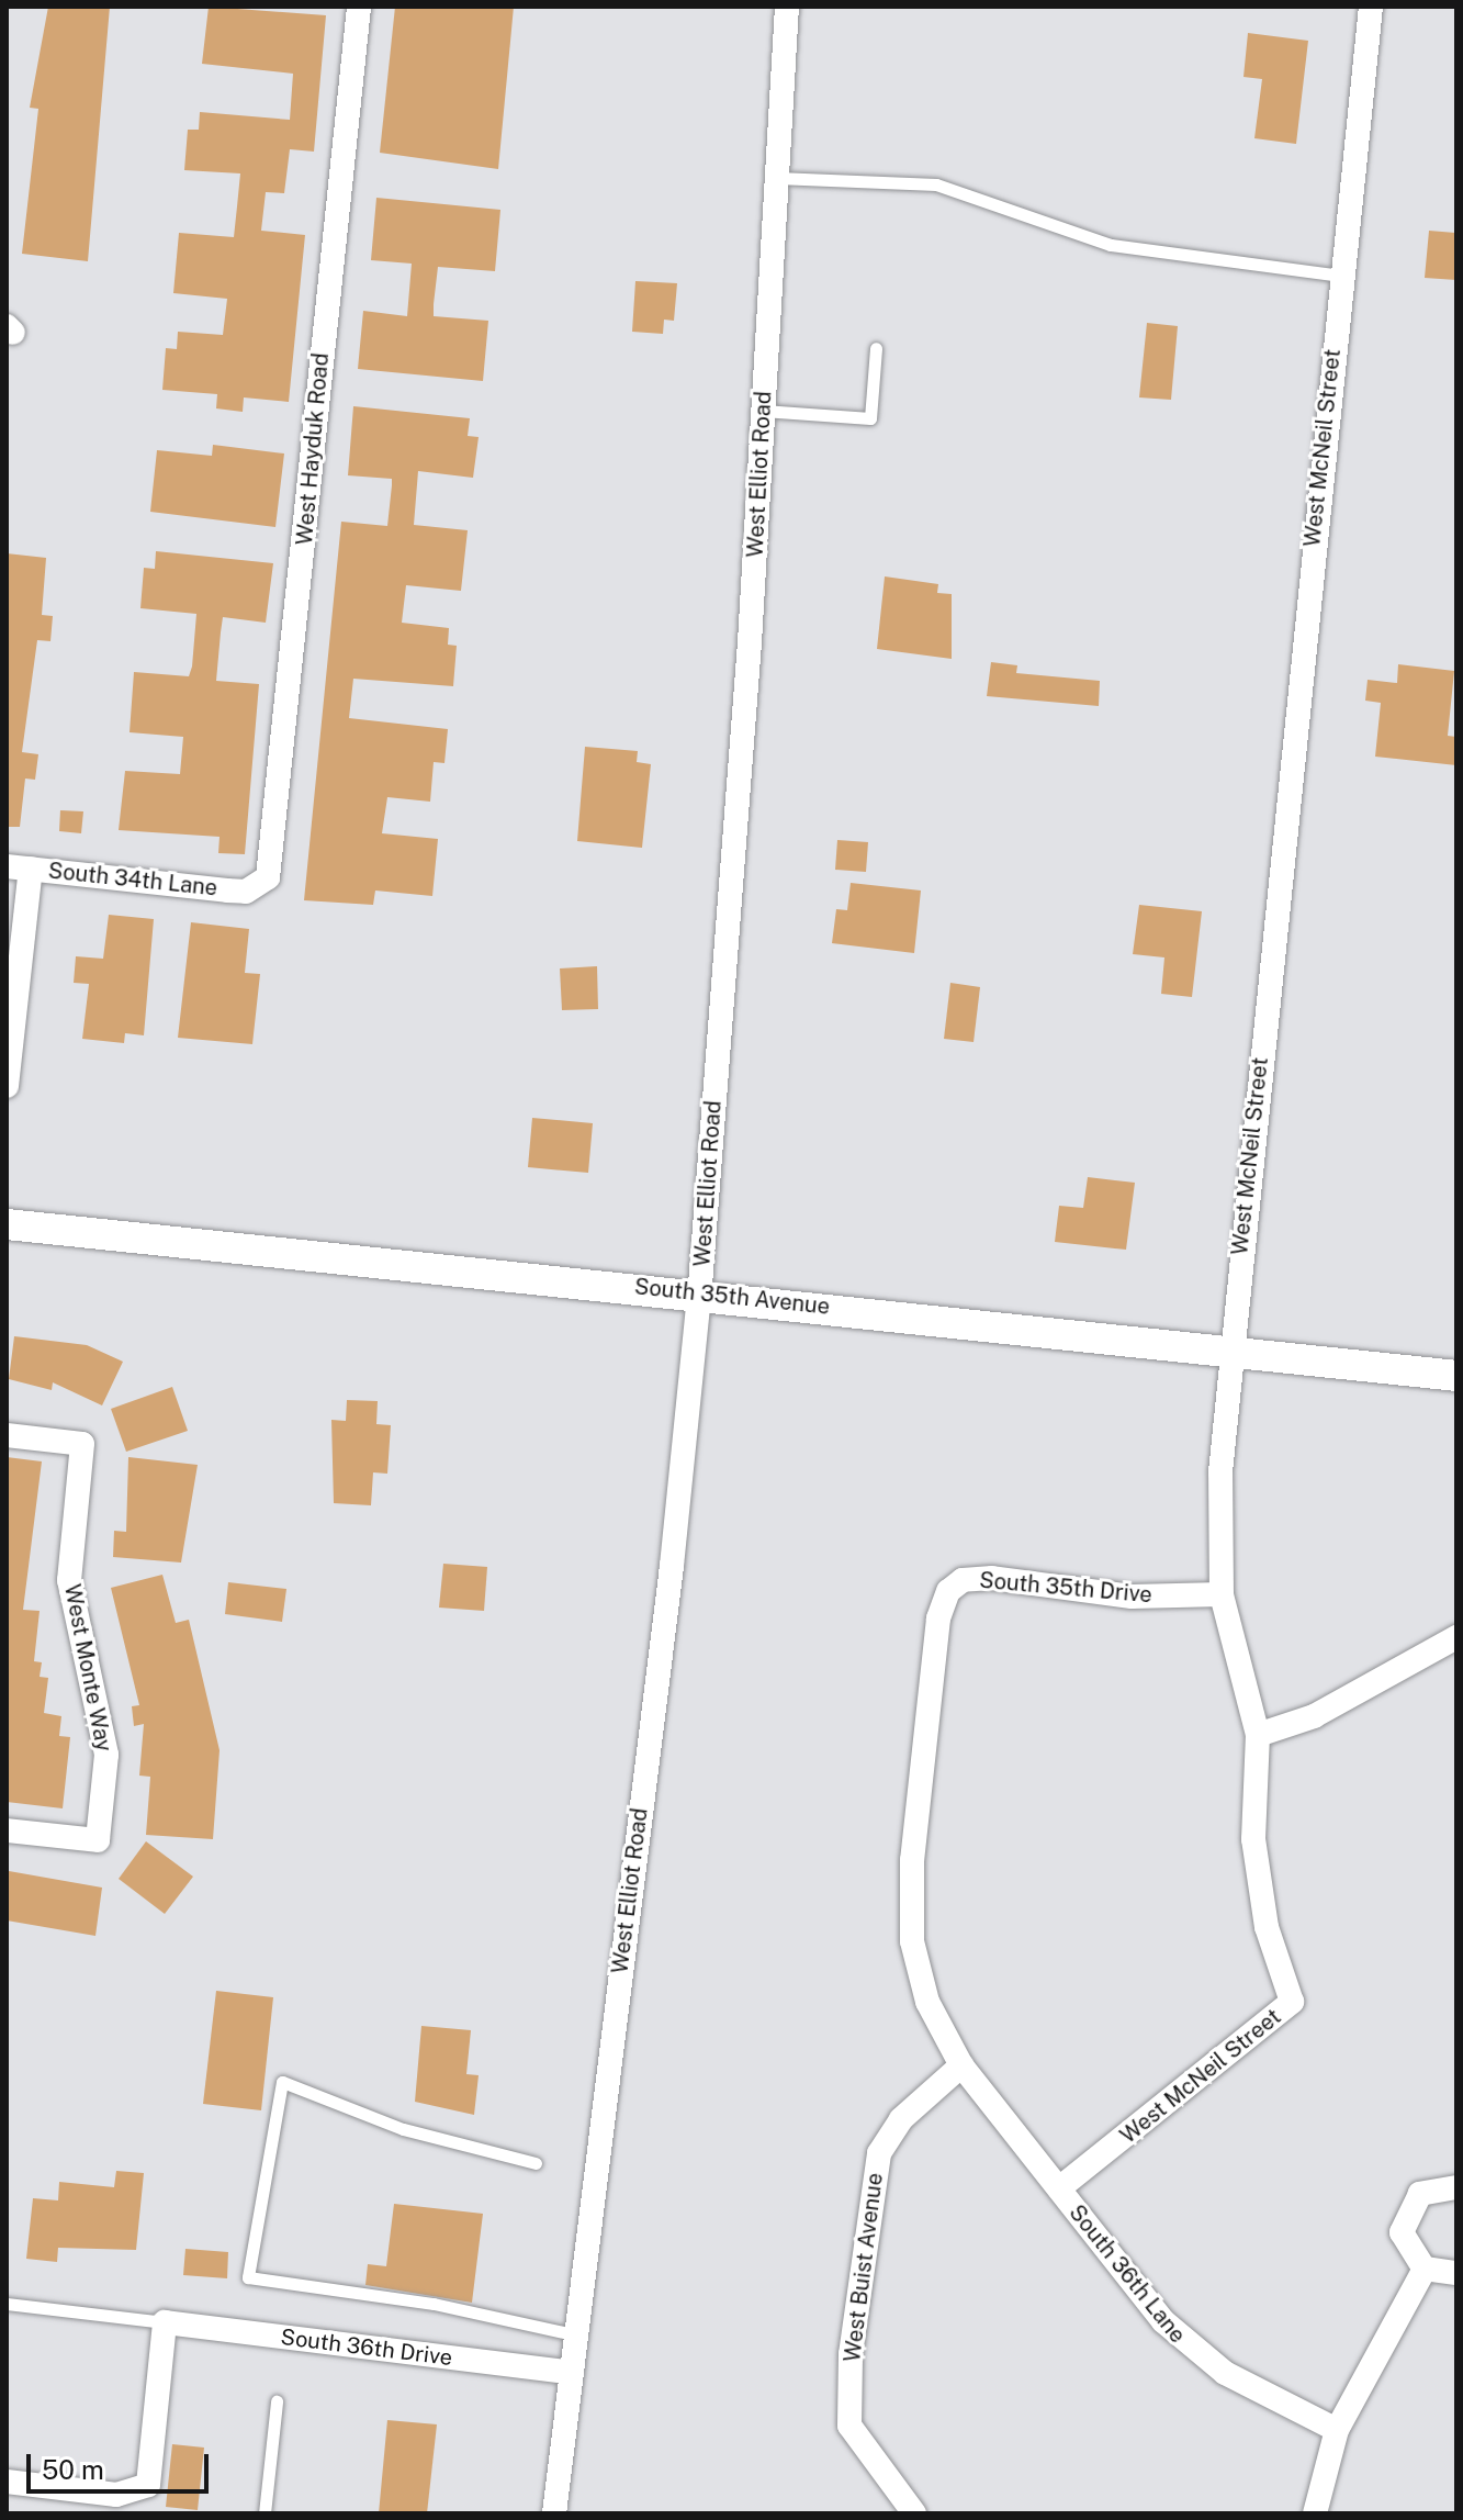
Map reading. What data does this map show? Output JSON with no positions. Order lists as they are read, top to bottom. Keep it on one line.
{"streets":{"street":["West McNeil Street","West Hayduk Road","West Elliot Road","South 34th Lane","South 35th Avenue","South 35th Drive","West Monte Way","West Buist Avenue","South 36th Lane","South 36th Drive"]},"crossings":[["West McNeil Street","South 35th Avenue"],["West McNeil Street","South 35th Drive"],["West McNeil Street","South 36th Lane"],["West Hayduk Road","South 34th Lane"],["West Elliot Road","South 35th Avenue"],["West Elliot Road","South 36th Drive"],["South 35th Drive","West Buist Avenue"],["South 35th Drive","South 36th Lane"],["West Buist Avenue","South 36th Lane"]],"scale_bar":"50 m"}
